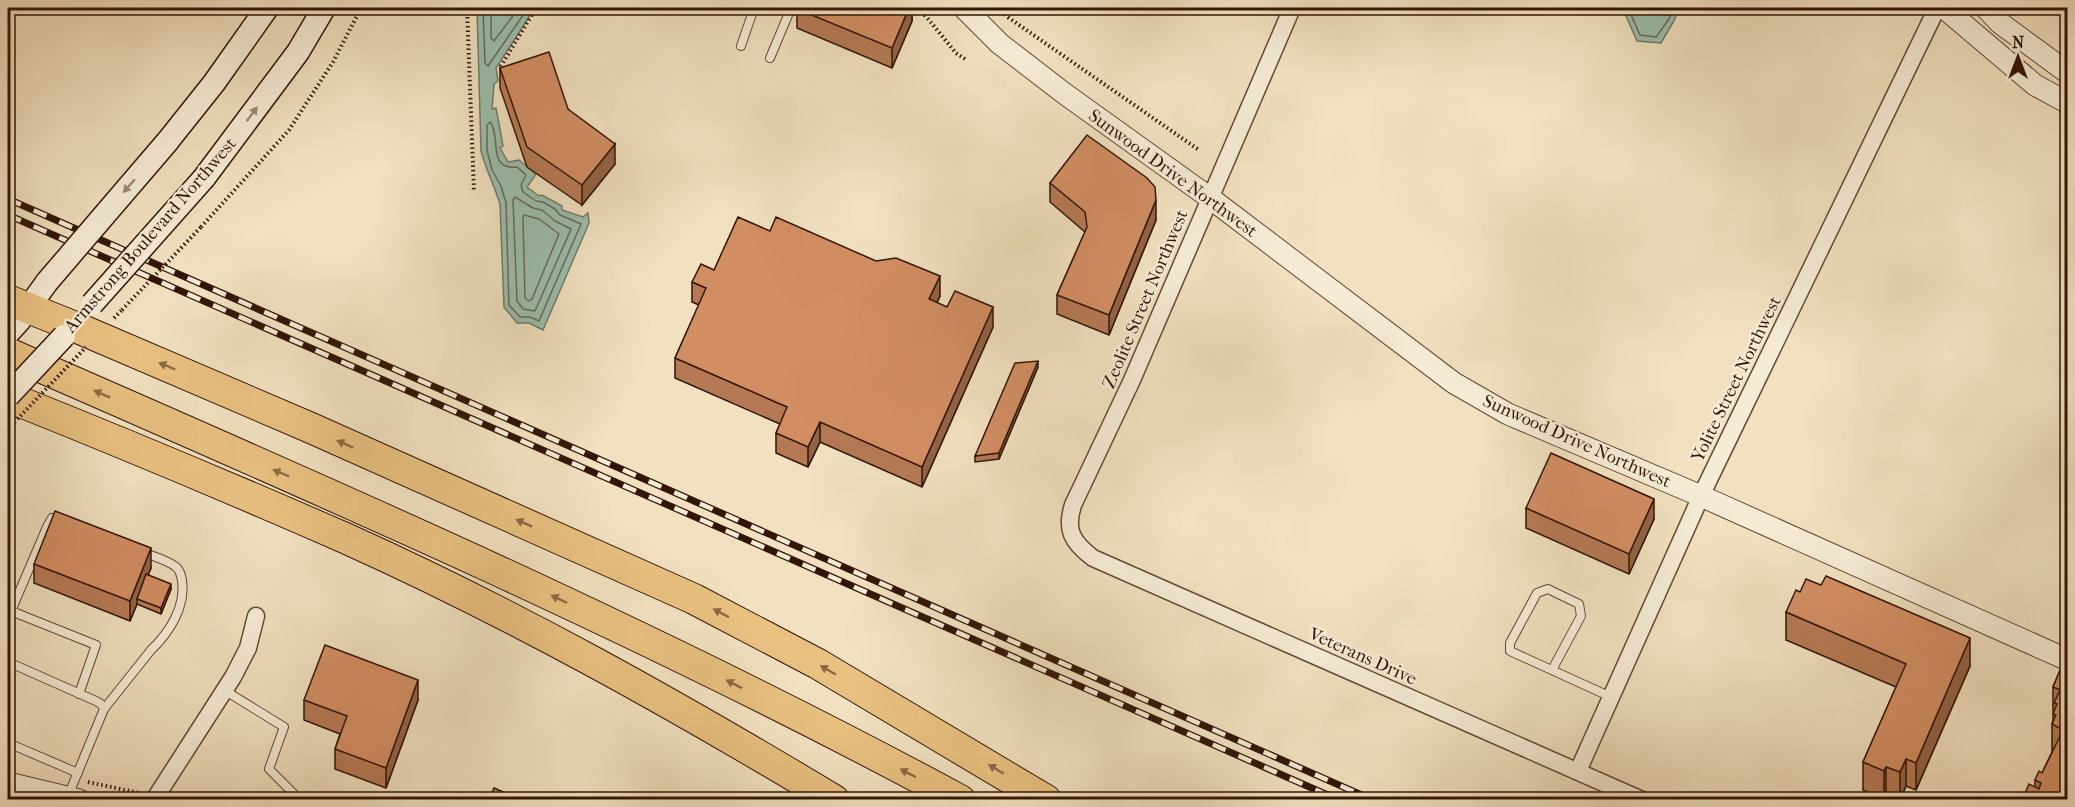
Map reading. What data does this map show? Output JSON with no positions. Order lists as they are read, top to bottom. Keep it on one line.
{"streets":{"main road":["Armstrong Boulevard Northwest"],"street":["Sunwood Drive Northwest","Zeolite Street Northwest","Yolite Street Northwest","Veterans Drive"]},"crossings":[["Sunwood Drive Northwest","Zeolite Street Northwest"],["Sunwood Drive Northwest","Yolite Street Northwest"],["Zeolite Street Northwest","Veterans Drive"],["Yolite Street Northwest","Veterans Drive"]],"north":"top"}
